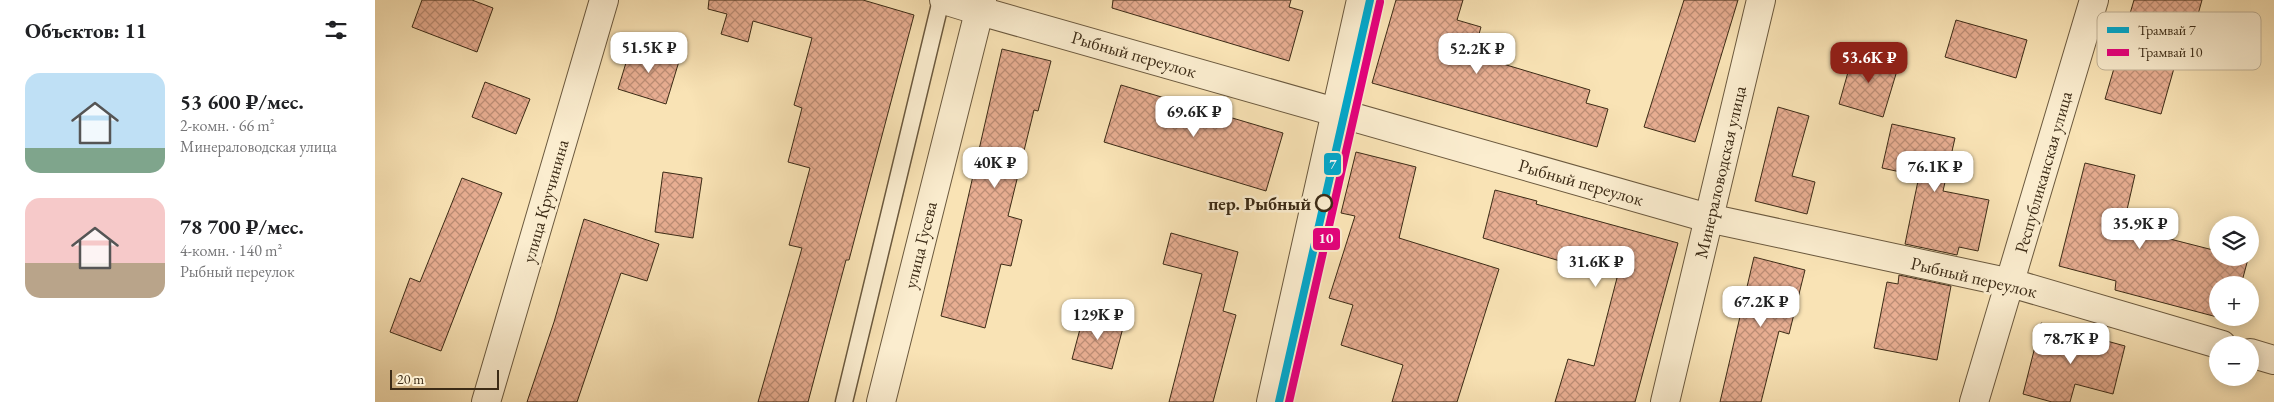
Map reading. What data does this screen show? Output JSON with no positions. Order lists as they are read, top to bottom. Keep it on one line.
{"streets":{"street":["Рыбный переулок","Минераловодская улица","Республиканская улица","улица Кручинина","улица Гусева"]},"crossings":[["Рыбный переулок","Минераловодская улица"],["Рыбный переулок","Республиканская улица"],["Рыбный переулок","улица Гусева"]],"places":["пер. Рыбный"],"lines":["tram line 7","tram line 10"],"legend":["Трамвай 7","Трамвай 10"],"scale_bar":"20 m","page":{"heading":"Объектов: 11","price":["51.5K ₽","52.2K ₽","53.6K ₽","69.6K ₽","40K ₽","76.1K ₽","35.9K ₽","31.6K ₽","67.2K ₽","129K ₽","78.7K ₽"],"list":[{"name":"53 600 ₽/мес.","note":"2-комн. · 66 m² · Минераловодская улица"},{"name":"78 700 ₽/мес.","note":"4-комн. · 140 m² · Рыбный переулок"}],"map_buttons":["+","−"],"scale":"20 m"}}
